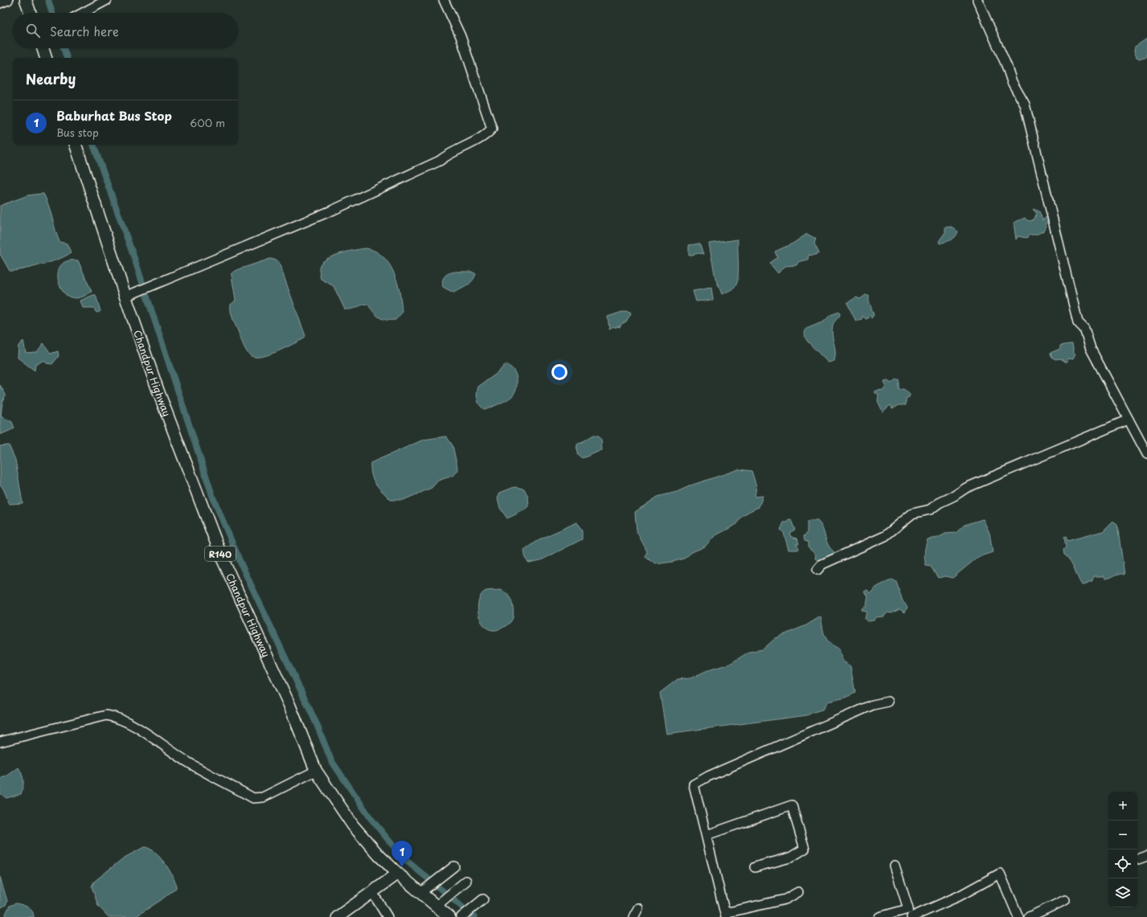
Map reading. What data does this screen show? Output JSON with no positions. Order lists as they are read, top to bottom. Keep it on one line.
{"streets":{"main road":["Chandpur Highway","R140"]},"page":{"search":"Search here","heading":"Nearby","list":[{"mark":"1","name":"Baburhat Bus Stop","note":"Bus stop","value":"600 m"}],"map_buttons":["+","−"],"pins":"1"}}
